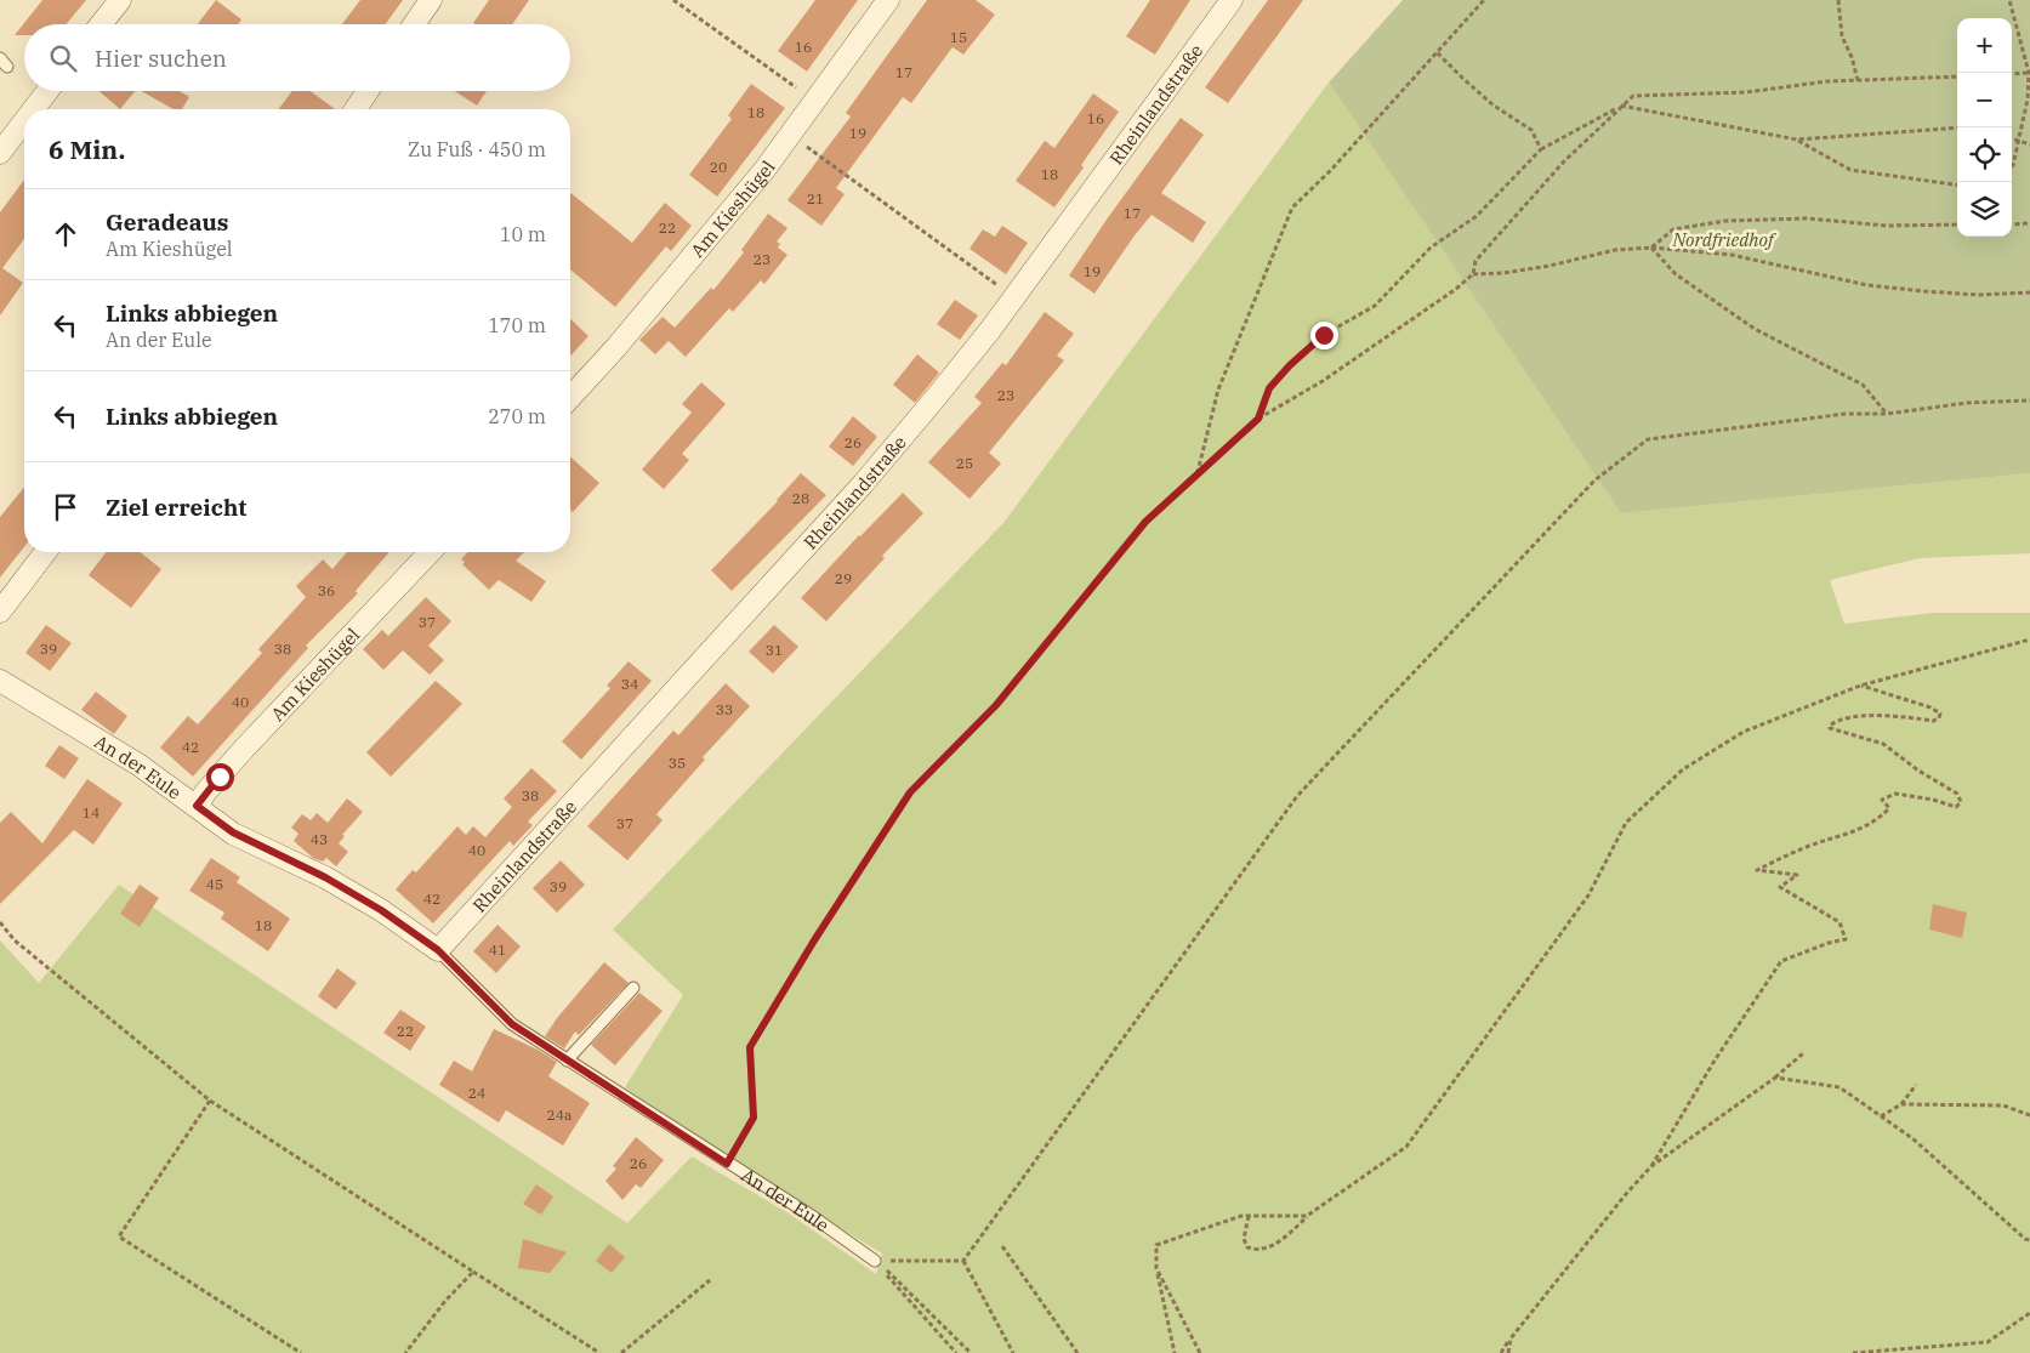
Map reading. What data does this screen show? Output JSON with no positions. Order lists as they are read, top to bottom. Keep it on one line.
{"streets":{"street":["Rheinlandstraße","Am Kieshügel","An der Eule"]},"crossings":[["Rheinlandstraße","An der Eule"],["Am Kieshügel","An der Eule"]],"parks":["Nordfriedhof"],"house_numbers":["15","16","17","18","16","19","20","18","21","17","22","23","19","23","26","25","28","29","36","37","39","38","31","34","40","33","42","35","38","14","37","43","40","45","39","42","18","41","22","24","24a","26"],"page":{"map_buttons":["+","−"],"search":"Hier suchen","heading":["6 Min.","Zu Fuß · 450 m"],"list":[["Geradeaus","Am Kieshügel","10 m"],["Links abbiegen","An der Eule","170 m"],["Links abbiegen","270 m"],"Ziel erreicht"]}}
